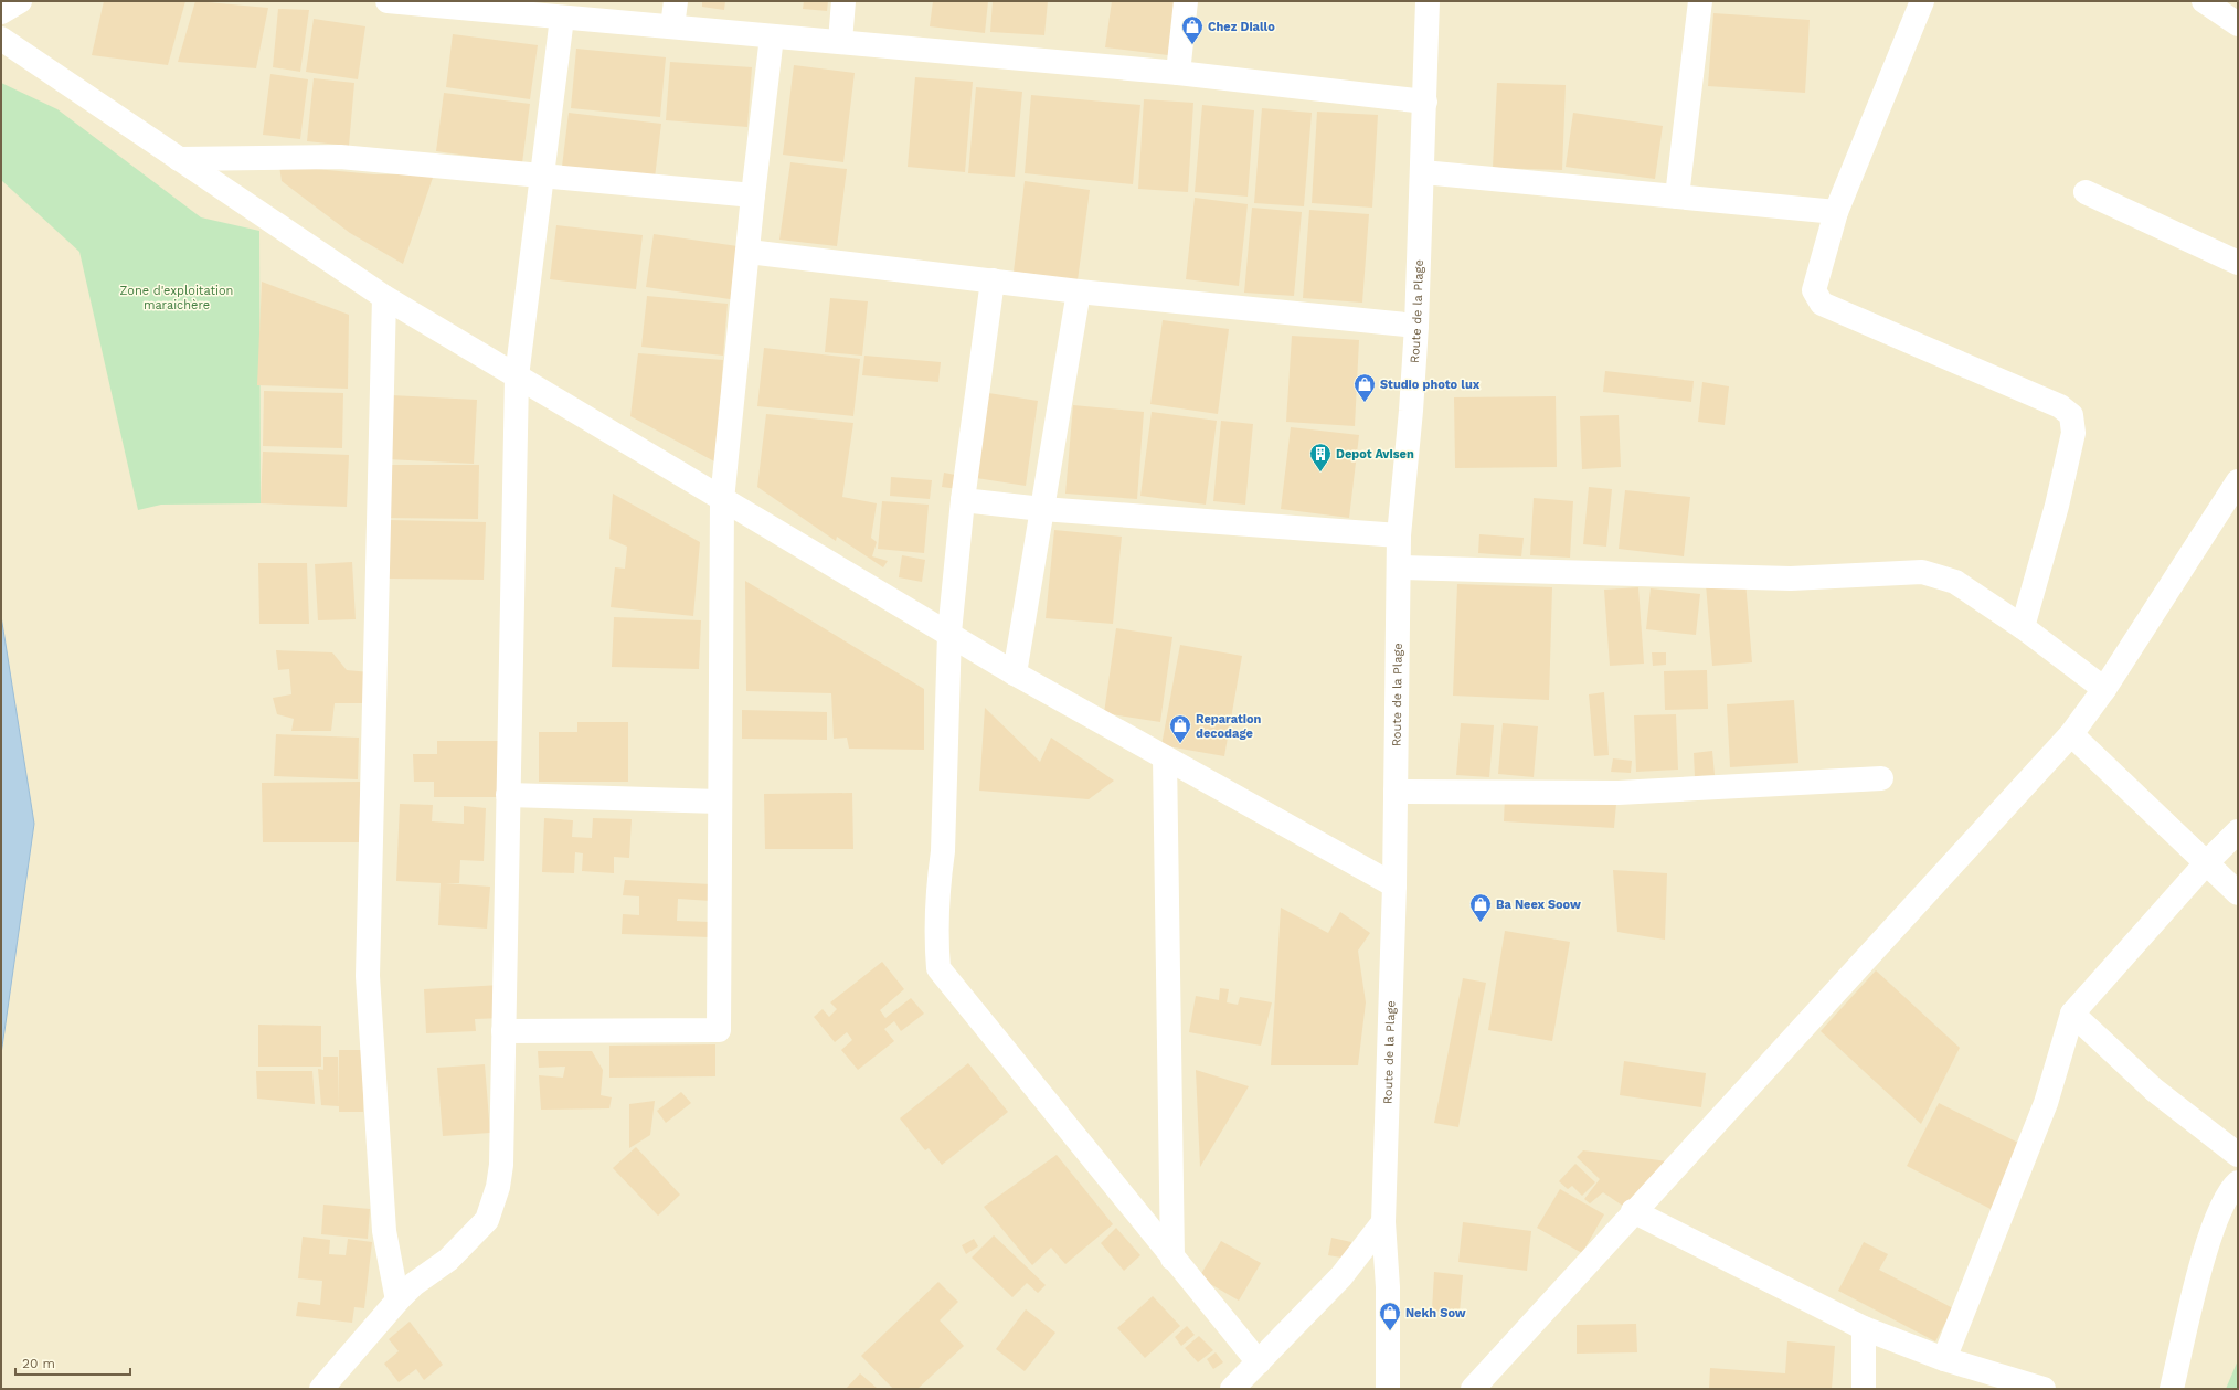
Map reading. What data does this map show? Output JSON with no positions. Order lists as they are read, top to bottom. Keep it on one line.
{"streets":{"street":["Route de la Plage"]},"parks":["Zone d'exploitation maraichère"],"places":{"shop":["Chez Diallo","Studio photo lux","Reparation decodage","Ba Neex Soow","Nekh Sow"],"building":["Depot Avisen"]},"scale_bar":"20 m"}
